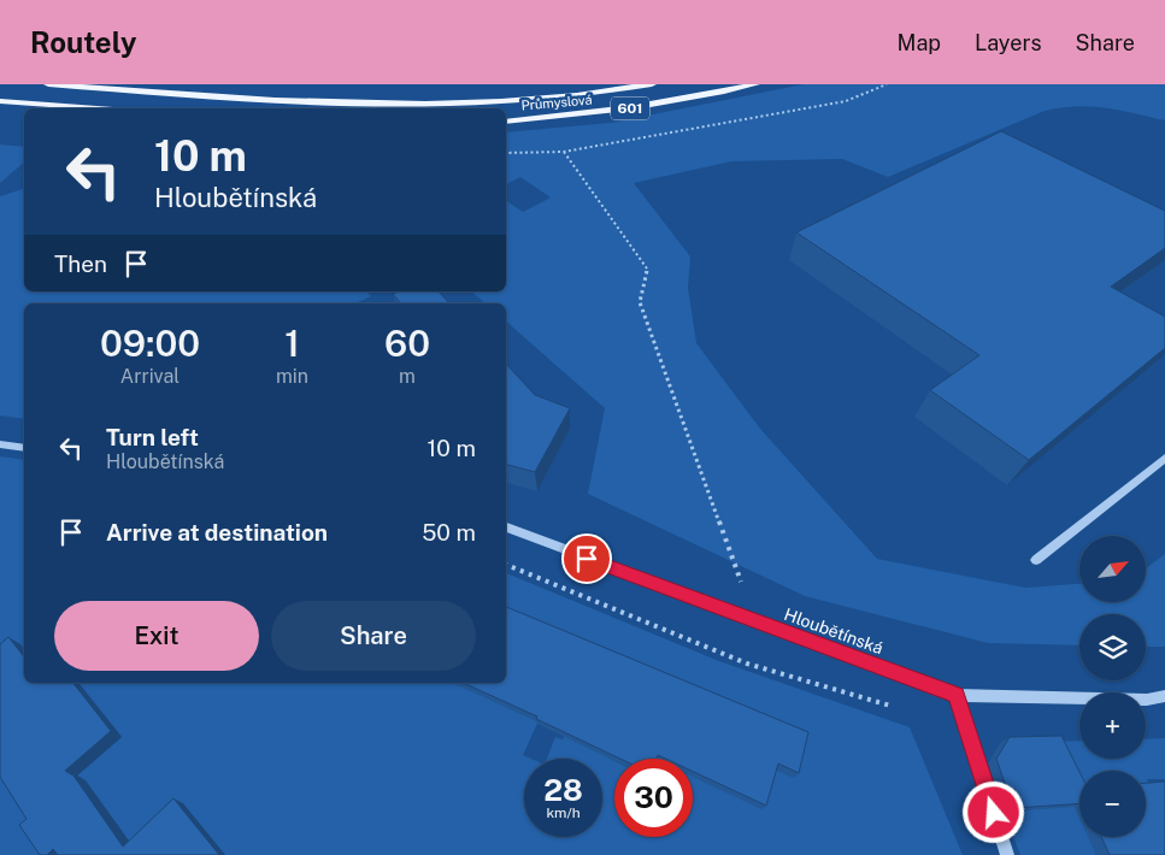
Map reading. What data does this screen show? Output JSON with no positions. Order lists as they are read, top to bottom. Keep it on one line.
{"streets":{"main road":["Průmyslová","601"],"street":["Hloubětínská"]},"north":"top right","page":{"header":"Routely","nav":["Map","Layers","Share"],"turn":["10 m","Hloubětínská"],"then":"Then","eta":["09:00","Arrival","1","min","60","m"],"list":[{"name":"Turn left","note":"Hloubětínská","value":"10 m"},{"name":"Arrive at destination","value":"50 m"}],"map_buttons":["+","−"],"buttons":["Exit","Share"],"speed":"28 km/h","limit":"30"}}
